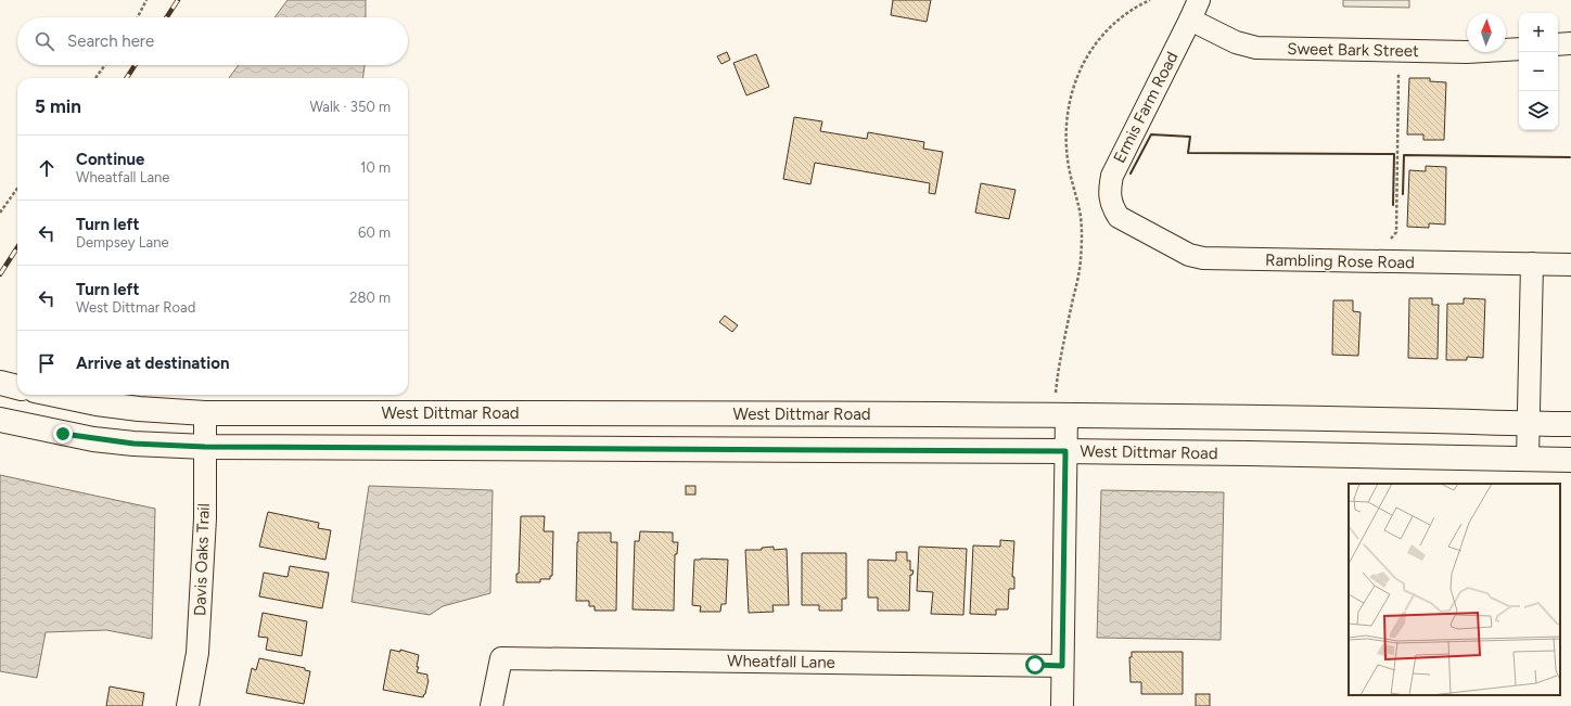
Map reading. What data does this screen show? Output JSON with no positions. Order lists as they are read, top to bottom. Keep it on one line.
{"streets":{"street":["Sweet Bark Street","Ermis Farm Road","Rambling Rose Road","West Dittmar Road","Davis Oaks Trail","Wheatfall Lane"]},"crossings":[["Sweet Bark Street","Ermis Farm Road"],["Ermis Farm Road","Rambling Rose Road"],["West Dittmar Road","Davis Oaks Trail"]],"north":"top","page":{"map_buttons":["+","−"],"search":"Search here","heading":["5 min","Walk · 350 m"],"list":[["Continue","Wheatfall Lane","10 m"],["Turn left","Dempsey Lane","60 m"],["Turn left","West Dittmar Road","280 m"],"Arrive at destination"]}}
